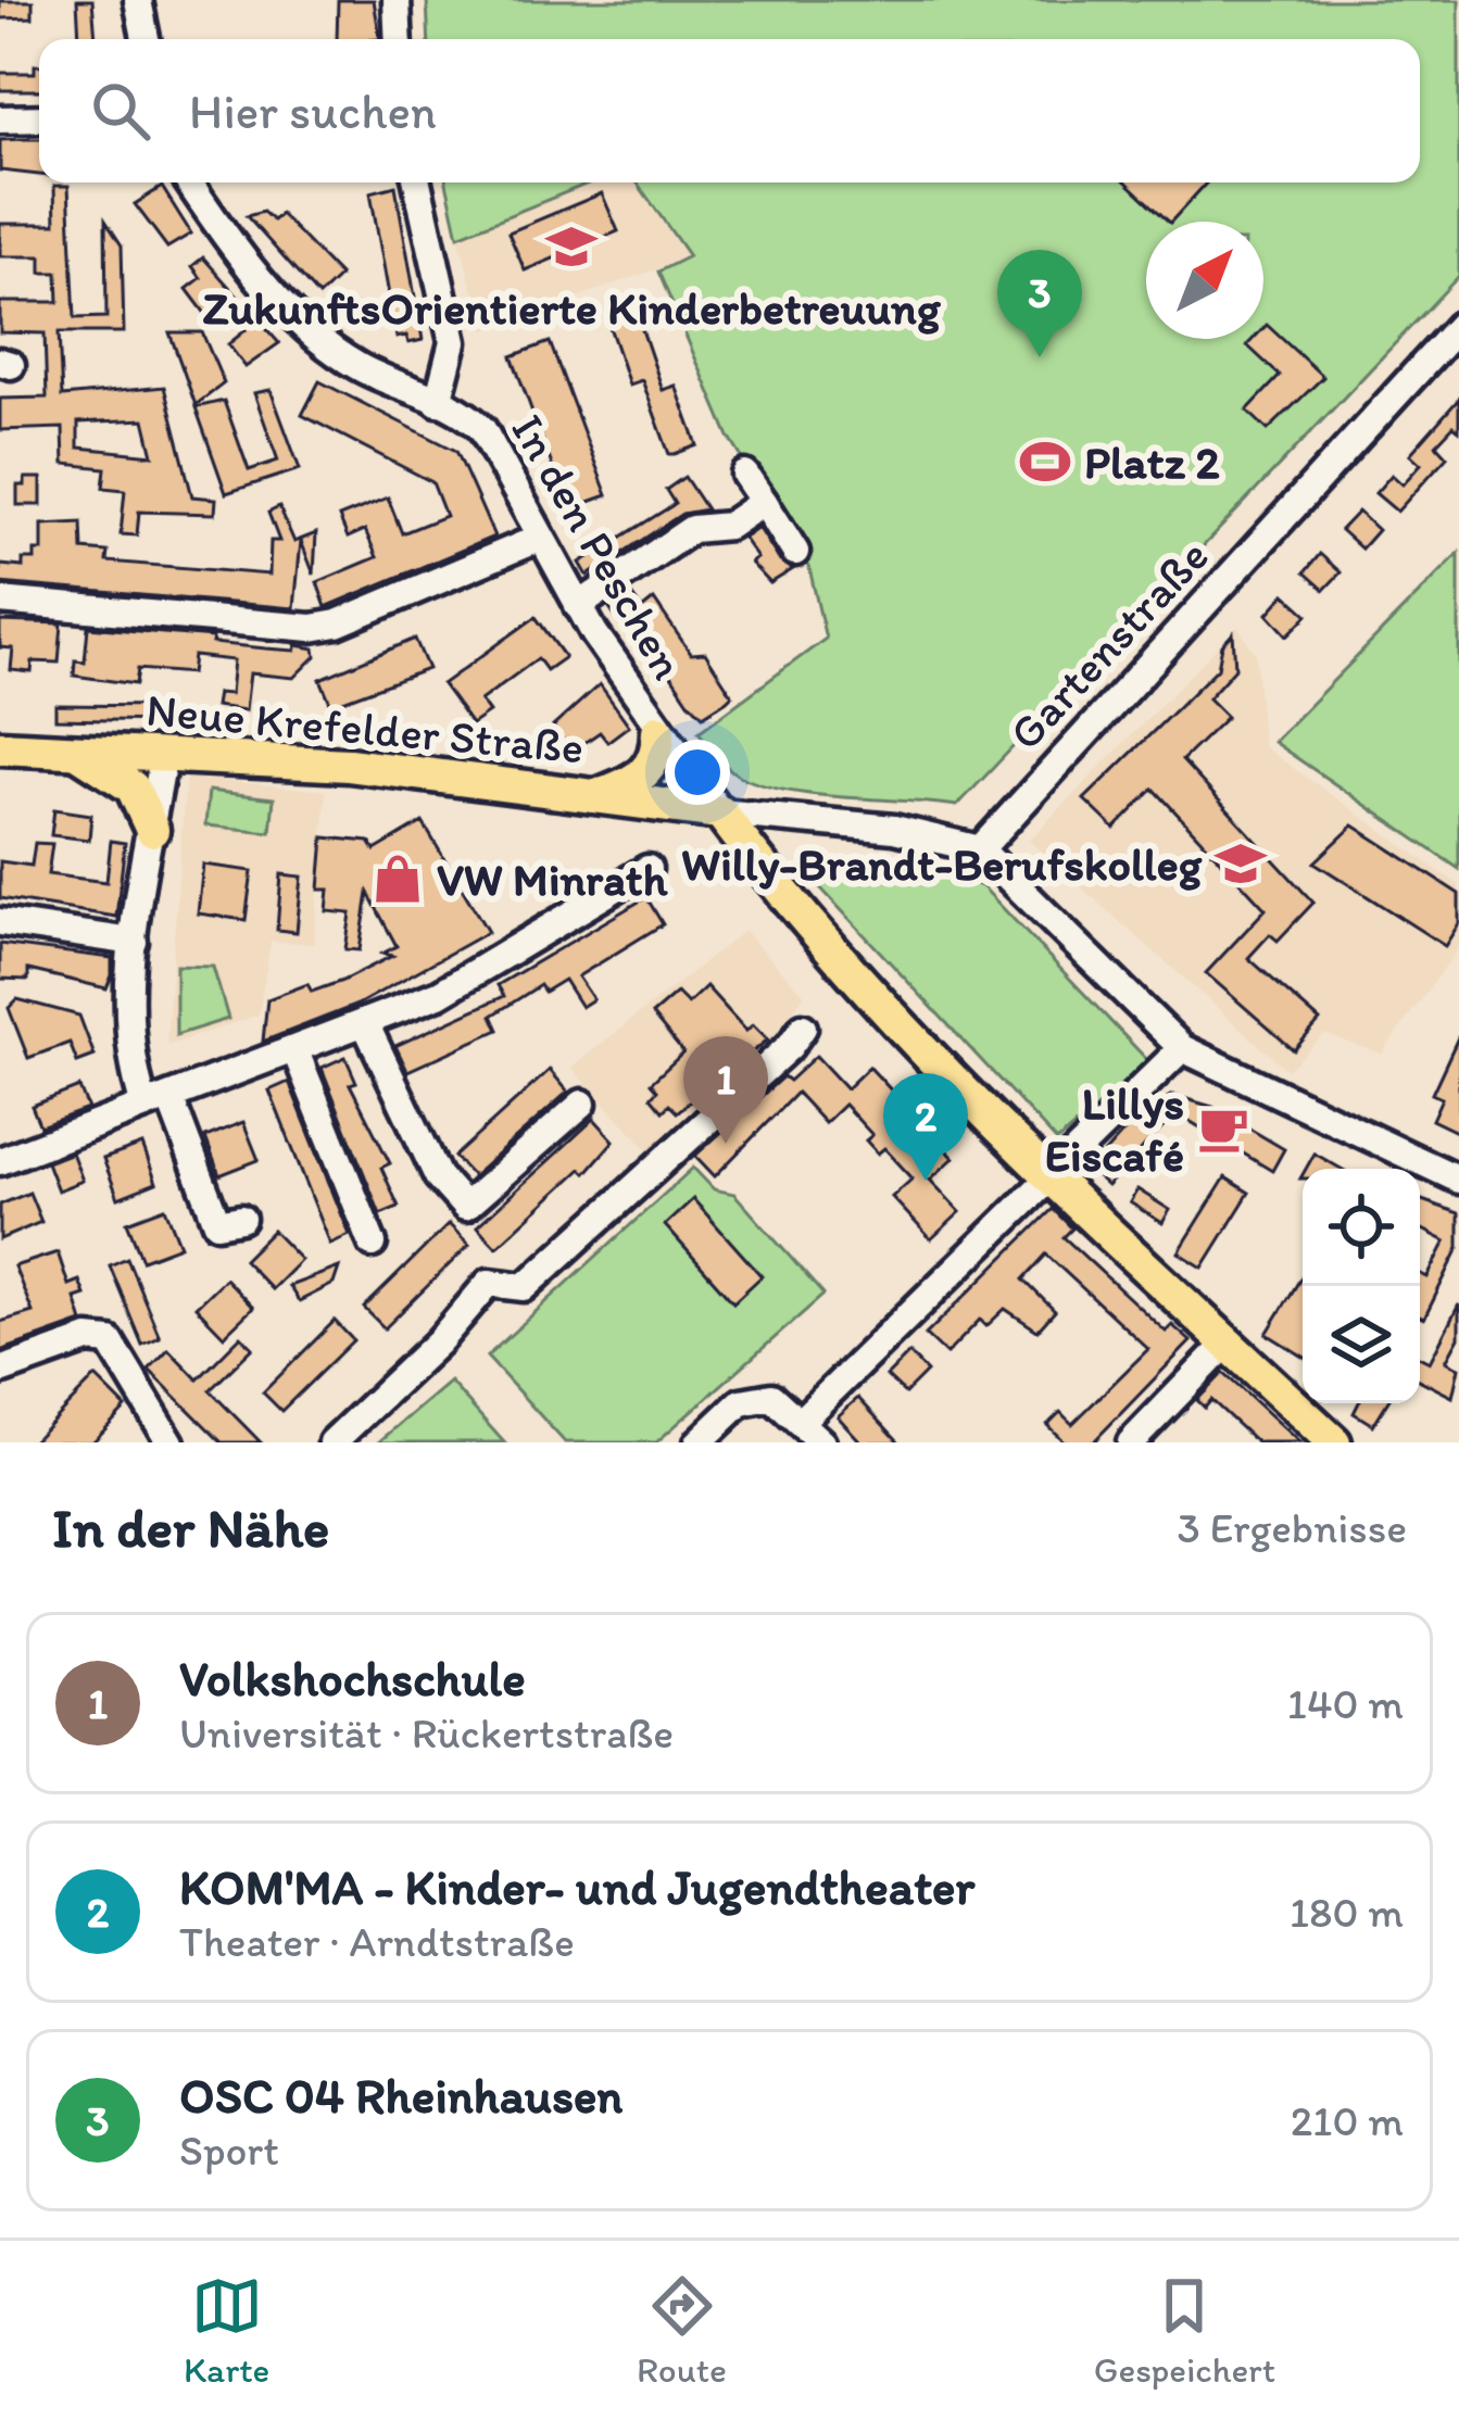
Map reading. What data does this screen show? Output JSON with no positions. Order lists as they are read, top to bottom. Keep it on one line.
{"streets":{"main road":["Neue Krefelder Straße"],"street":["In den Peschen","Gartenstraße"]},"crossings":[["In den Peschen","Neue Krefelder Straße"]],"places":{"school or university":["ZukunftsOrientierte Kinderbetreuung","Willy-Brandt-Berufskolleg"],"sports":["Platz 2"],"shop":["VW Minrath"],"cafe":["Lillys Eiscafé"]},"north":"top right","page":{"search":"Hier suchen","pins":["3","1","2"],"heading":["In der Nähe","3 Ergebnisse"],"list":[{"mark":"1","name":"Volkshochschule","note":"Universität · Rückertstraße","value":"140 m"},{"mark":"2","name":"KOM'MA - Kinder- und Jugendtheater","note":"Theater · Arndtstraße","value":"180 m"},{"mark":"3","name":"OSC 04 Rheinhausen","note":"Sport","value":"210 m"}],"nav":["Karte","Route","Gespeichert"]}}
